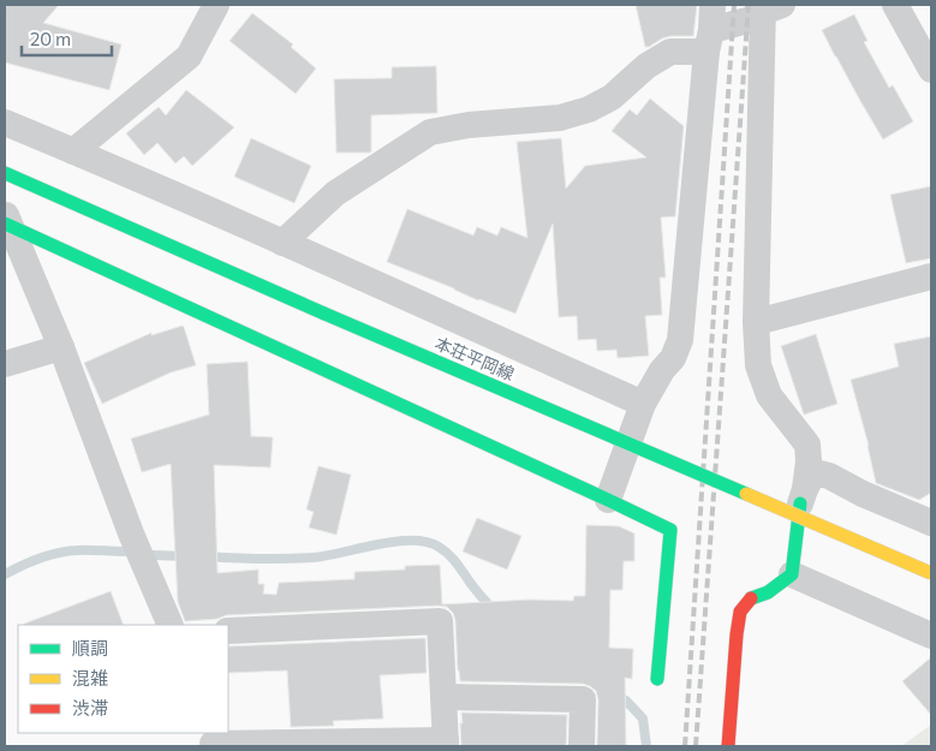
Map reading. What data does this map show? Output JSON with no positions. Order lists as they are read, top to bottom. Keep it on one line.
{"streets":{"street":["本荘平岡線"]},"legend":["順調","混雑","渋滞"],"scale_bar":"20 m"}
